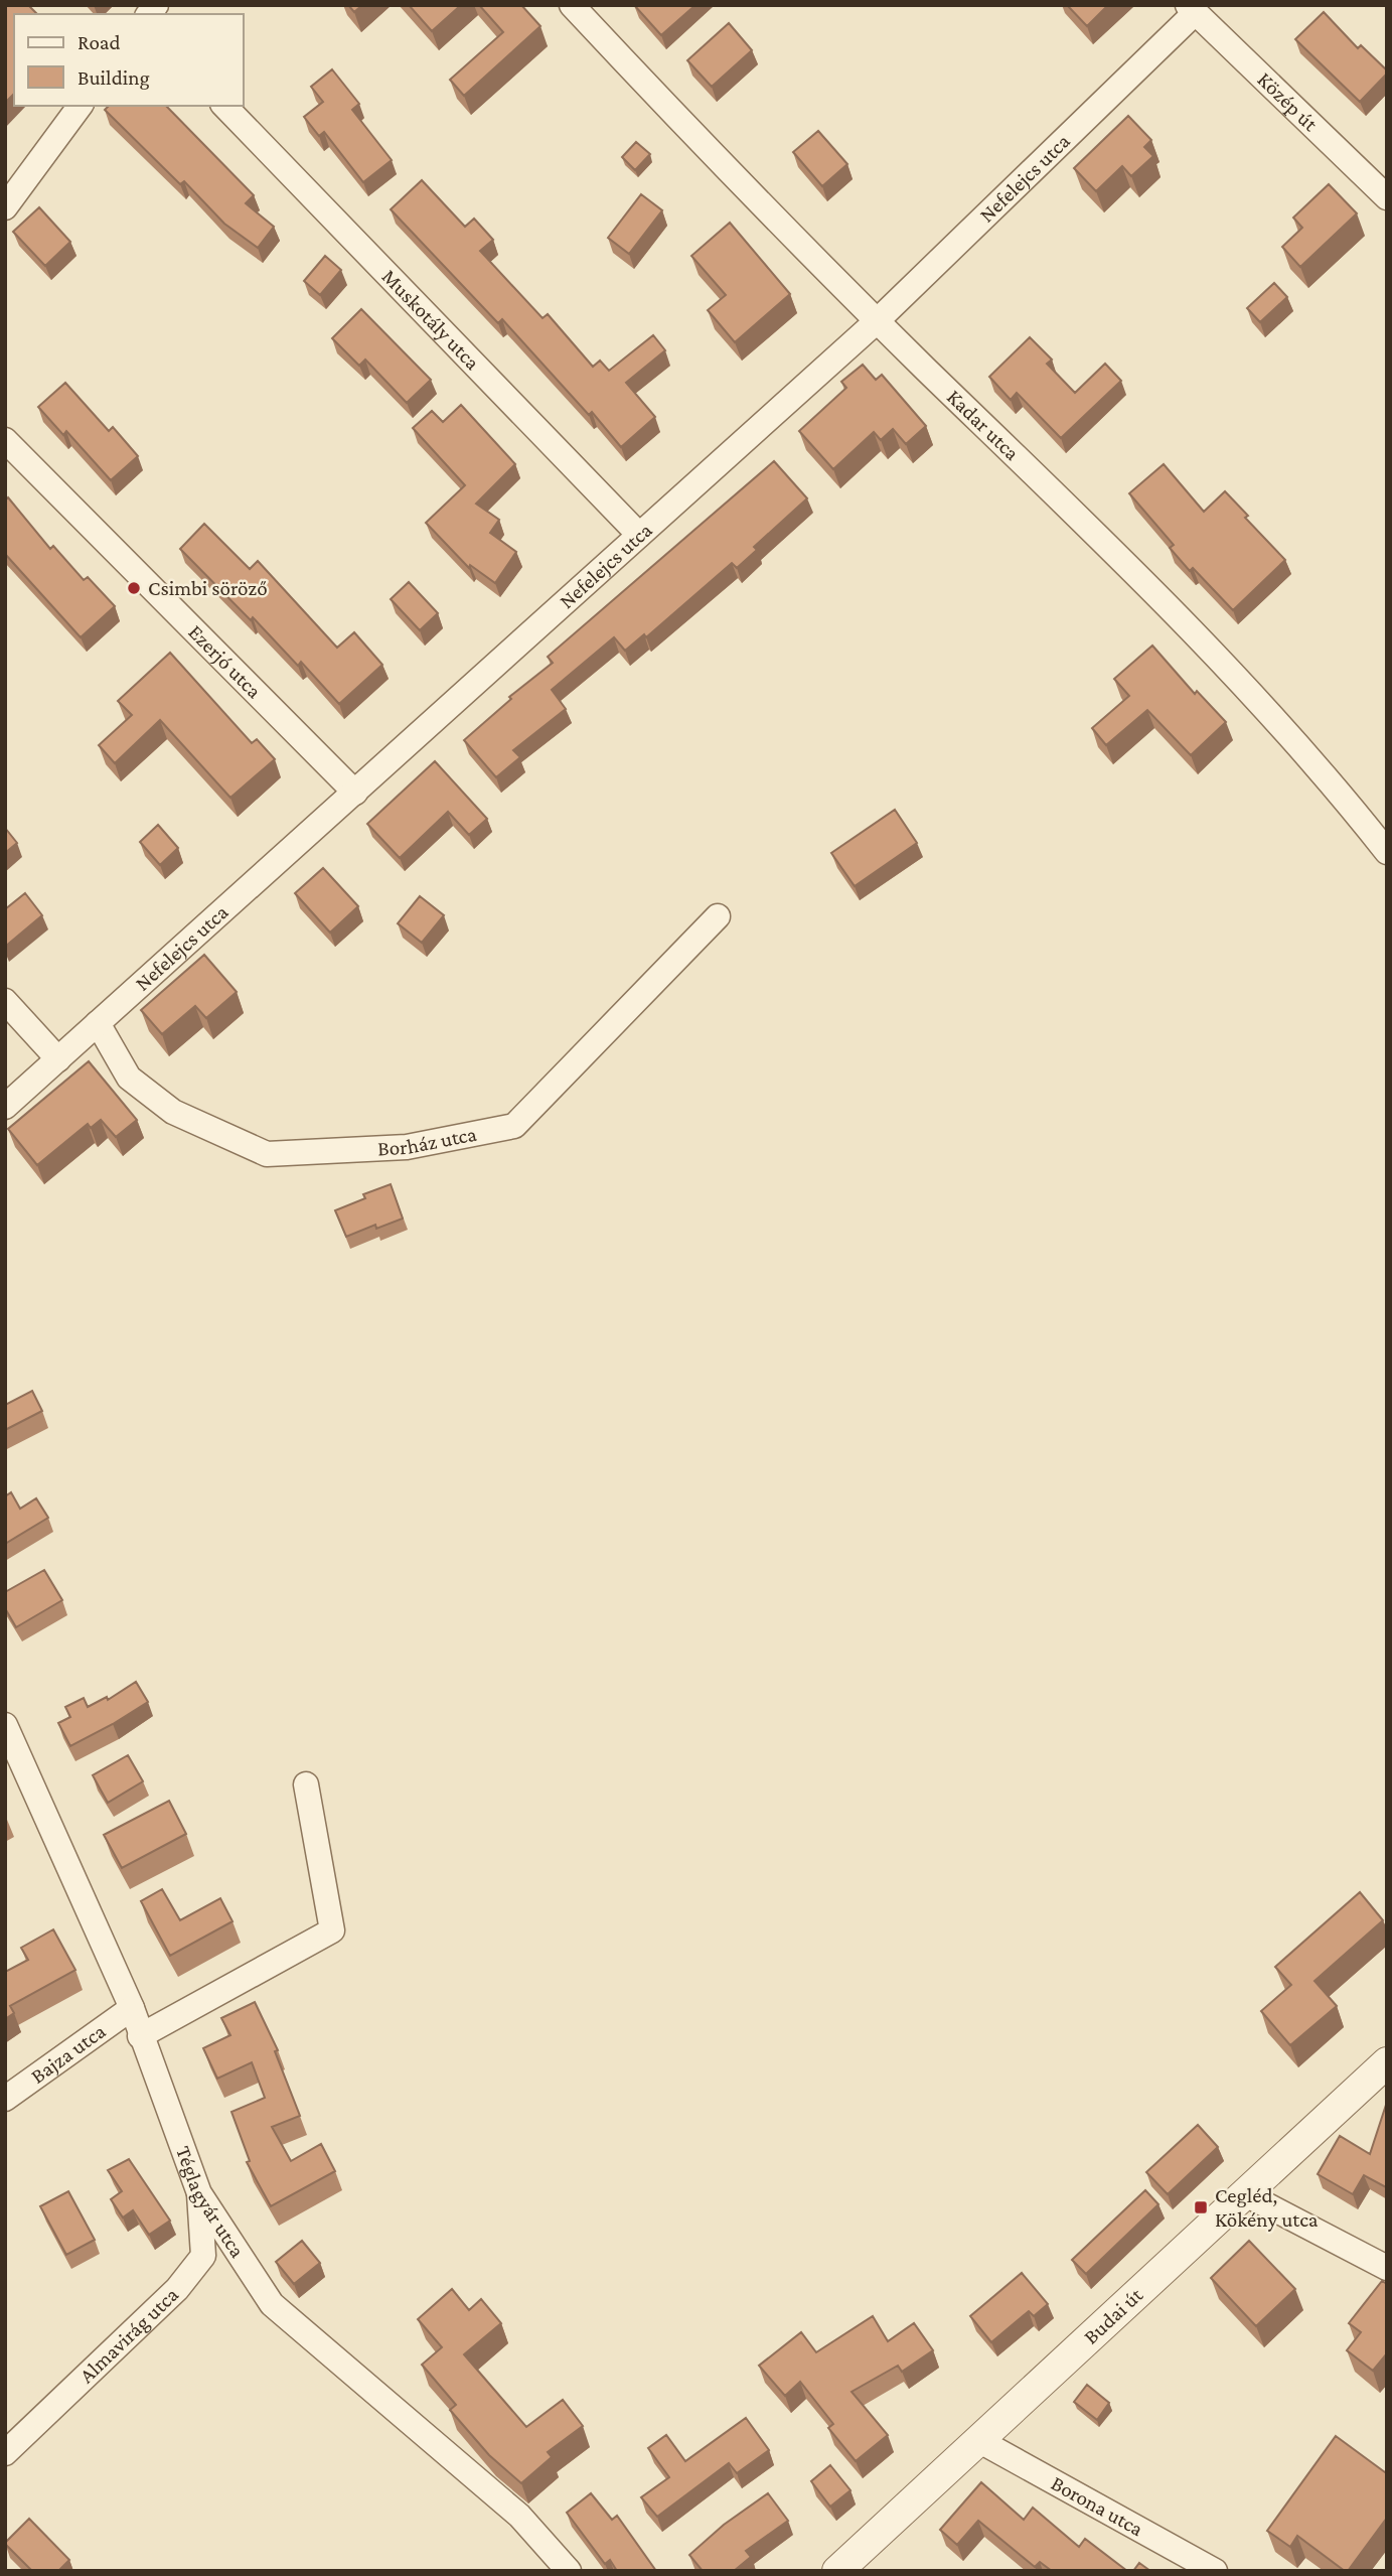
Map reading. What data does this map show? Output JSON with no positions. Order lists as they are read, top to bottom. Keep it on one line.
{"streets":{"street":["Közép út","Nefelejcs utca","Muskotály utca","Kadar utca","Ezerjó utca","Borház utca","Bajza utca","Téglagyár utca","Budai út","Almavirág utca","Borona utca"]},"crossings":[["Közép út","Nefelejcs utca"],["Nefelejcs utca","Muskotály utca"],["Nefelejcs utca","Kadar utca"],["Nefelejcs utca","Ezerjó utca"],["Nefelejcs utca","Borház utca"],["Bajza utca","Téglagyár utca"],["Téglagyár utca","Almavirág utca"],["Budai út","Borona utca"]],"places":{"other":["Csimbi söröző"],"transit":["Cegléd, Kökény utca"]},"legend":["Road","Building"]}
